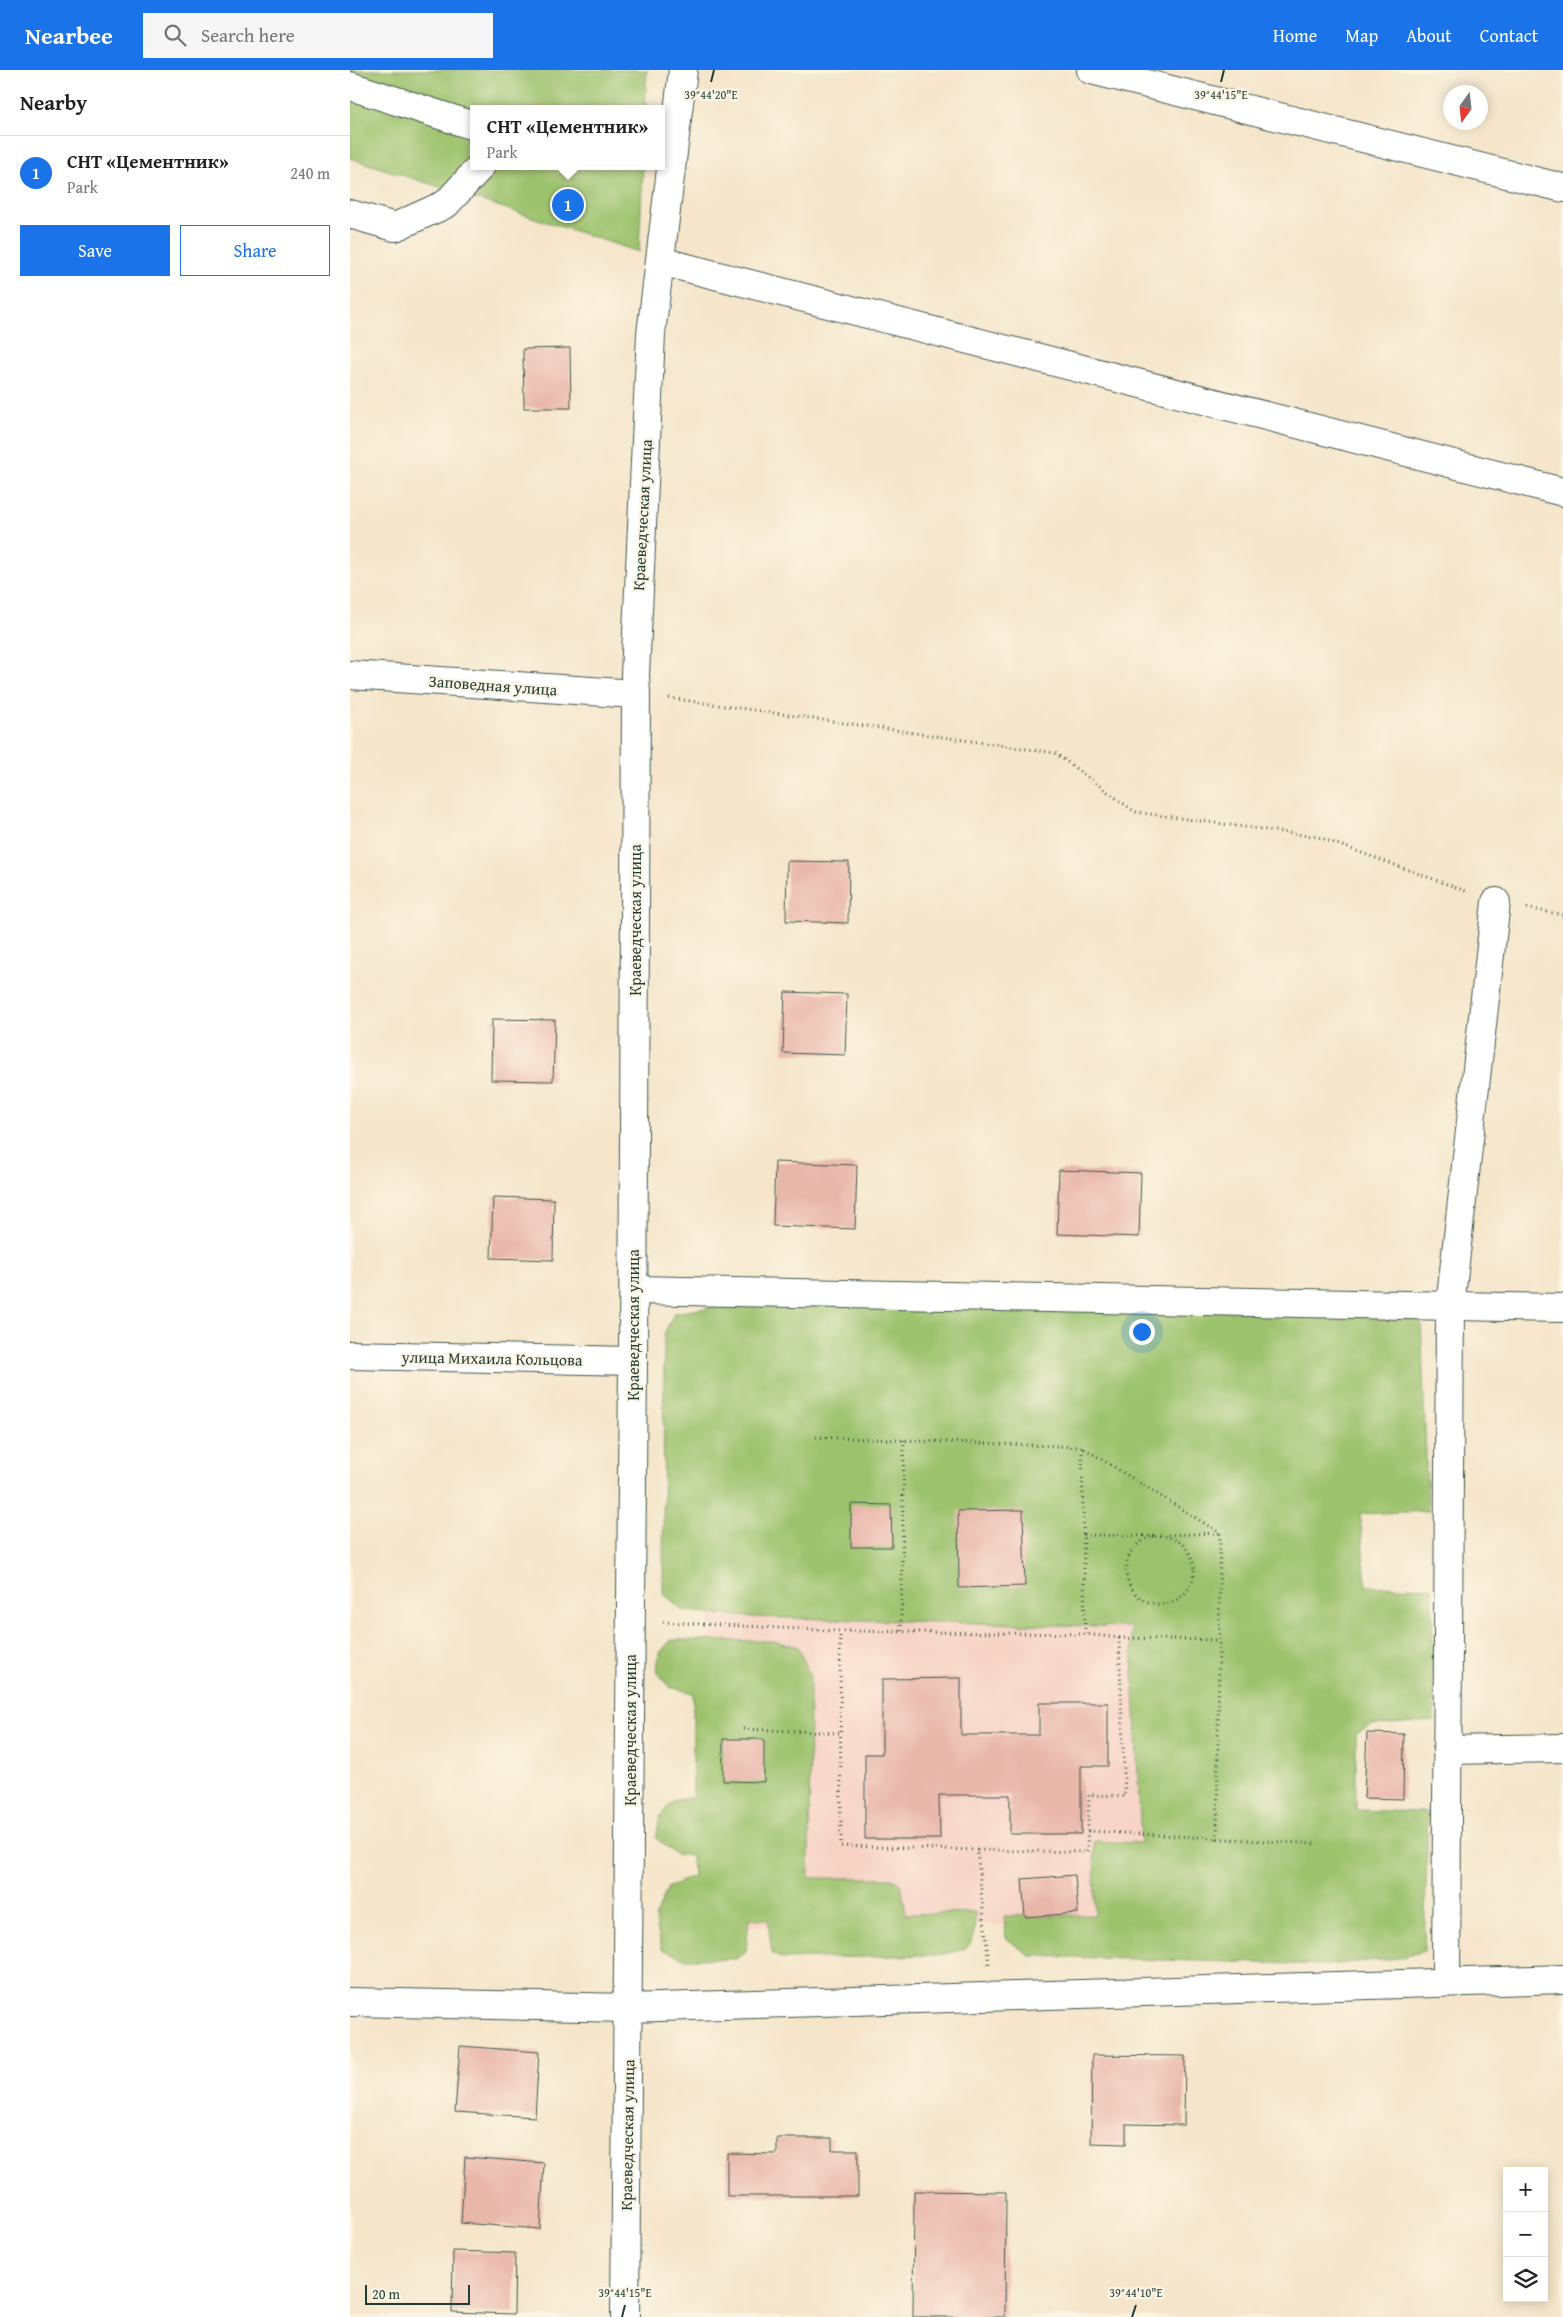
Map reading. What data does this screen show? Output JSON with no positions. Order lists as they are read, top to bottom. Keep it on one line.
{"streets":{"street":["Краеведческая улица","Заповедная улица","улица Михаила Кольцова"]},"crossings":[["Краеведческая улица","Заповедная улица"],["Краеведческая улица","улица Михаила Кольцова"]],"scale_bar":"20 m","north":"bottom","page":{"header":"Nearbee","search":"Search here","nav":["Home","Map","About","Contact"],"heading":"Nearby","popup":["СНТ «Цементник»","Park"],"list":[{"mark":"1","name":"СНТ «Цементник»","note":"Park","value":"240 m"}],"pins":"1","buttons":["Save","Share"],"map_buttons":["+","−"],"scale":"20 m"},"coordinates":["39°44'20\"E","39°44'15\"E","39°44'10\"E"]}
